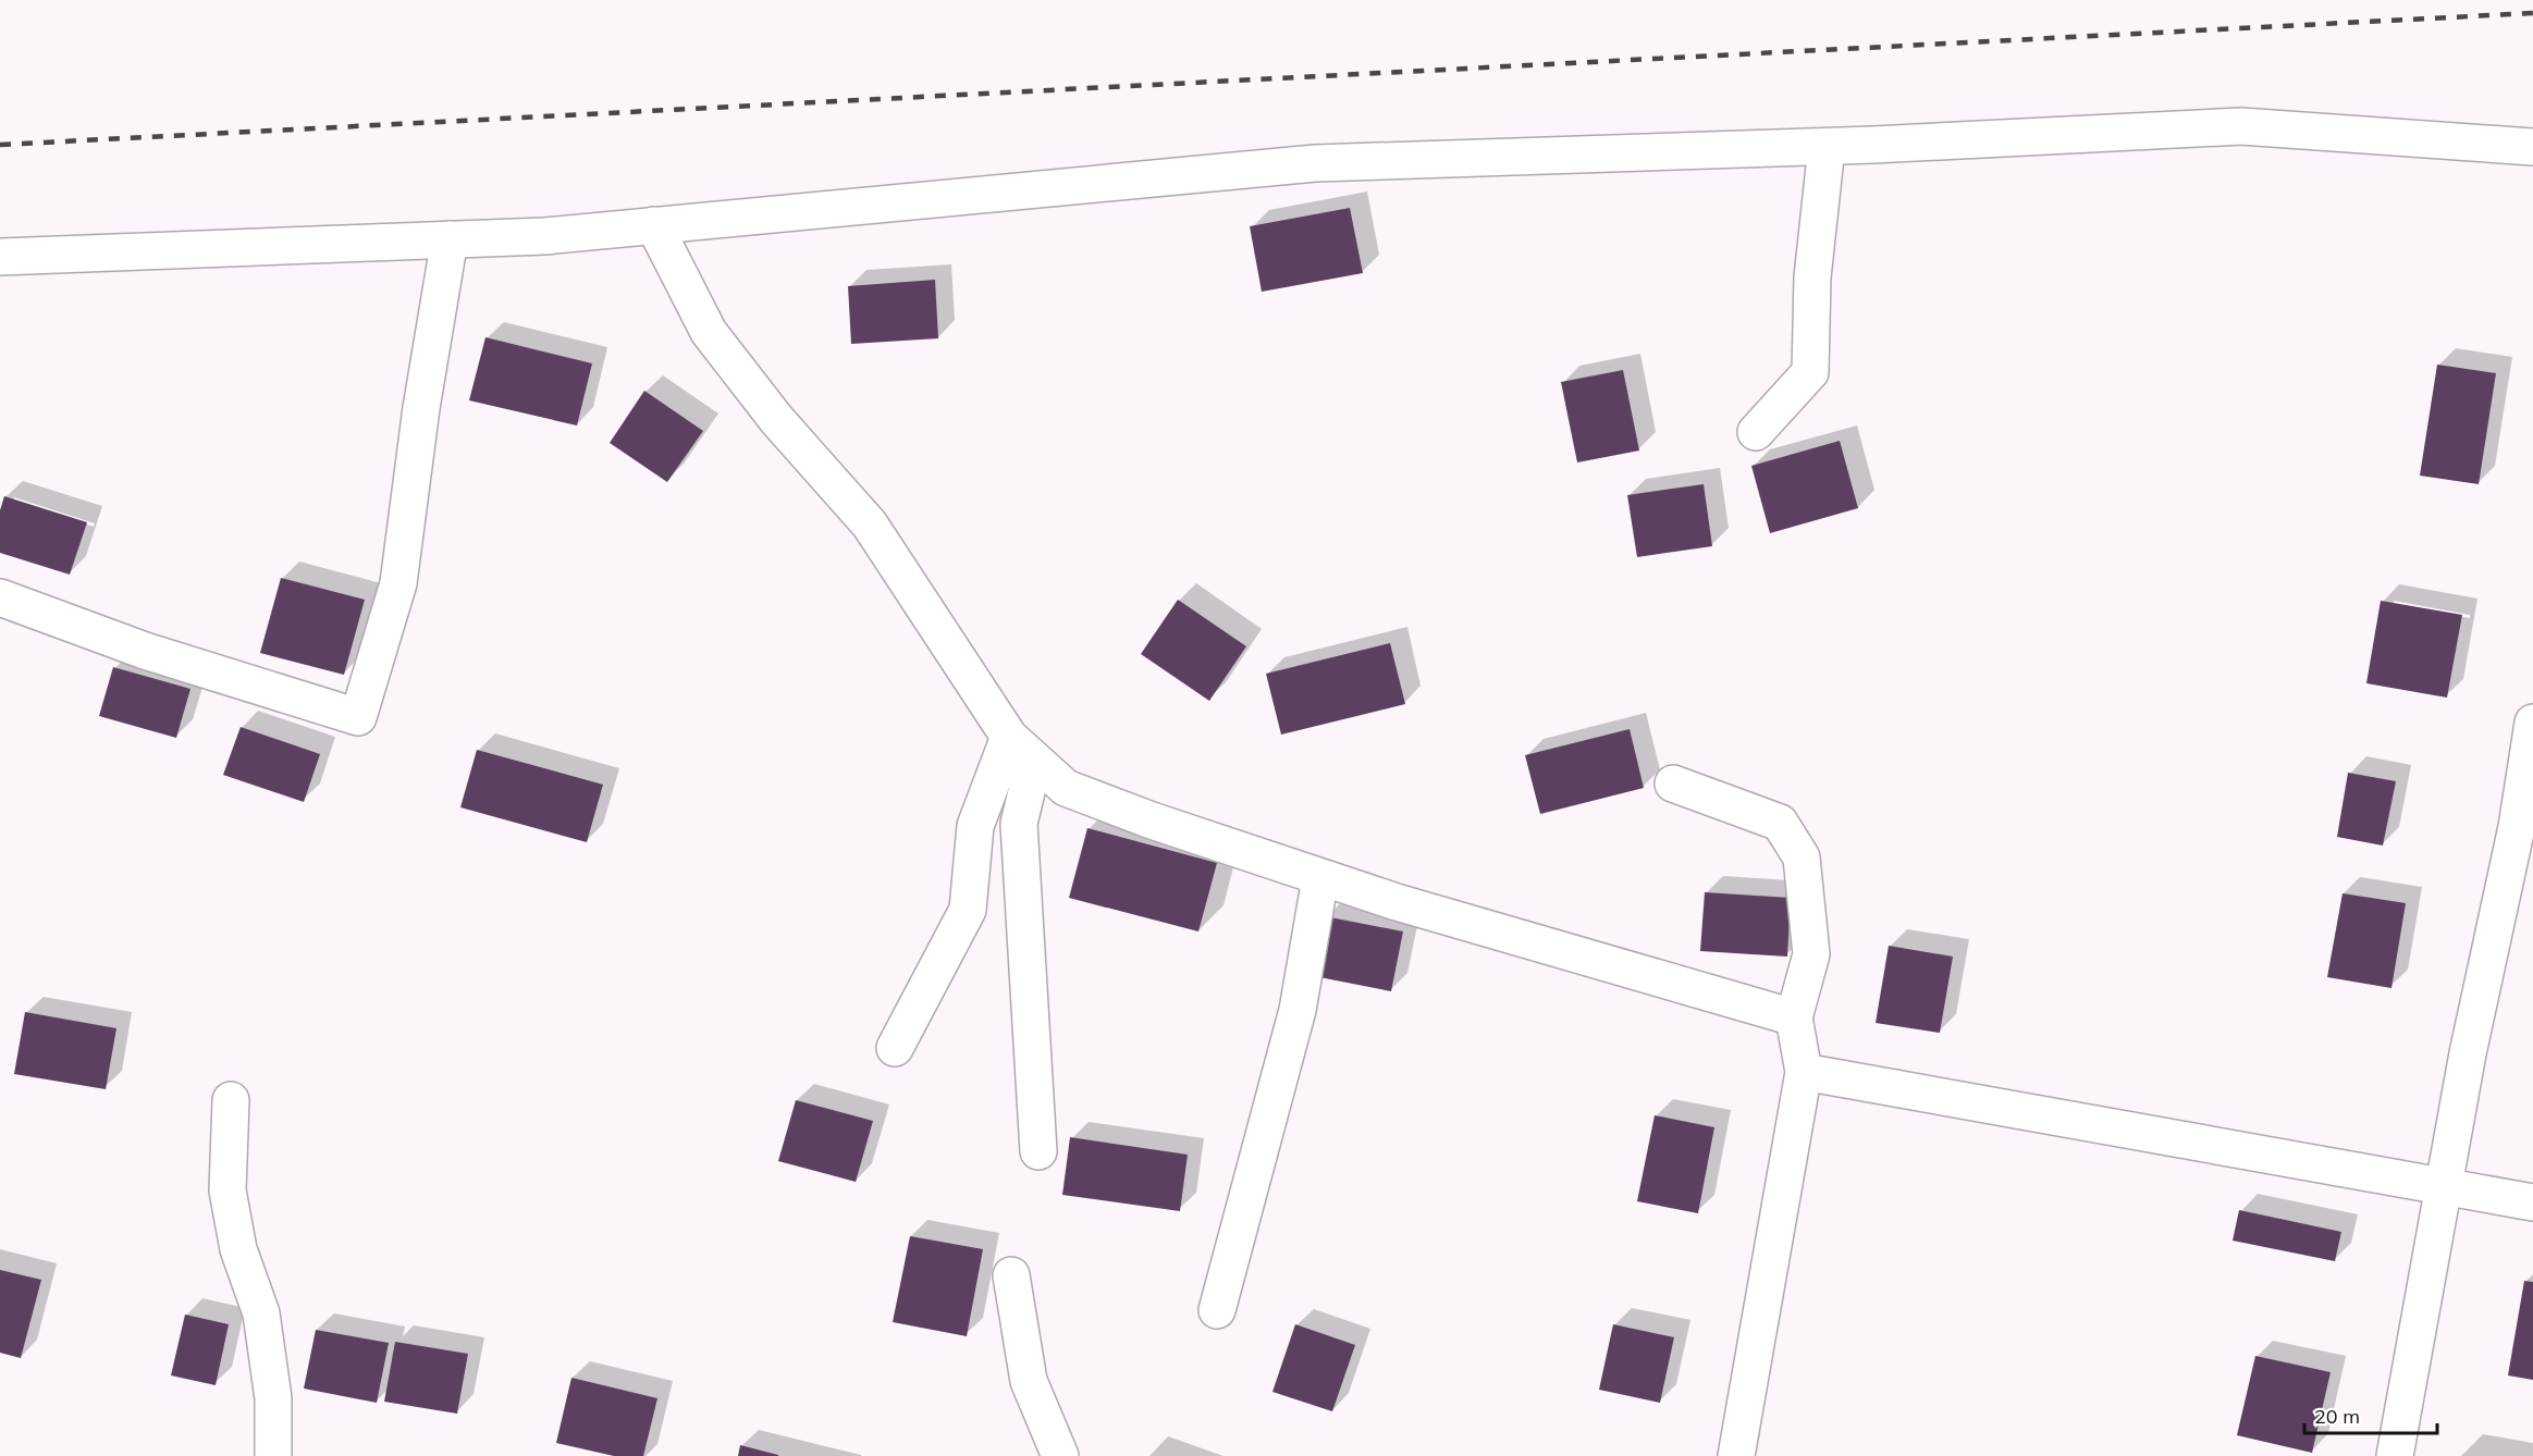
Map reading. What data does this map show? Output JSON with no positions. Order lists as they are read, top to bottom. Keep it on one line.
{"scale_bar":"20 m"}
